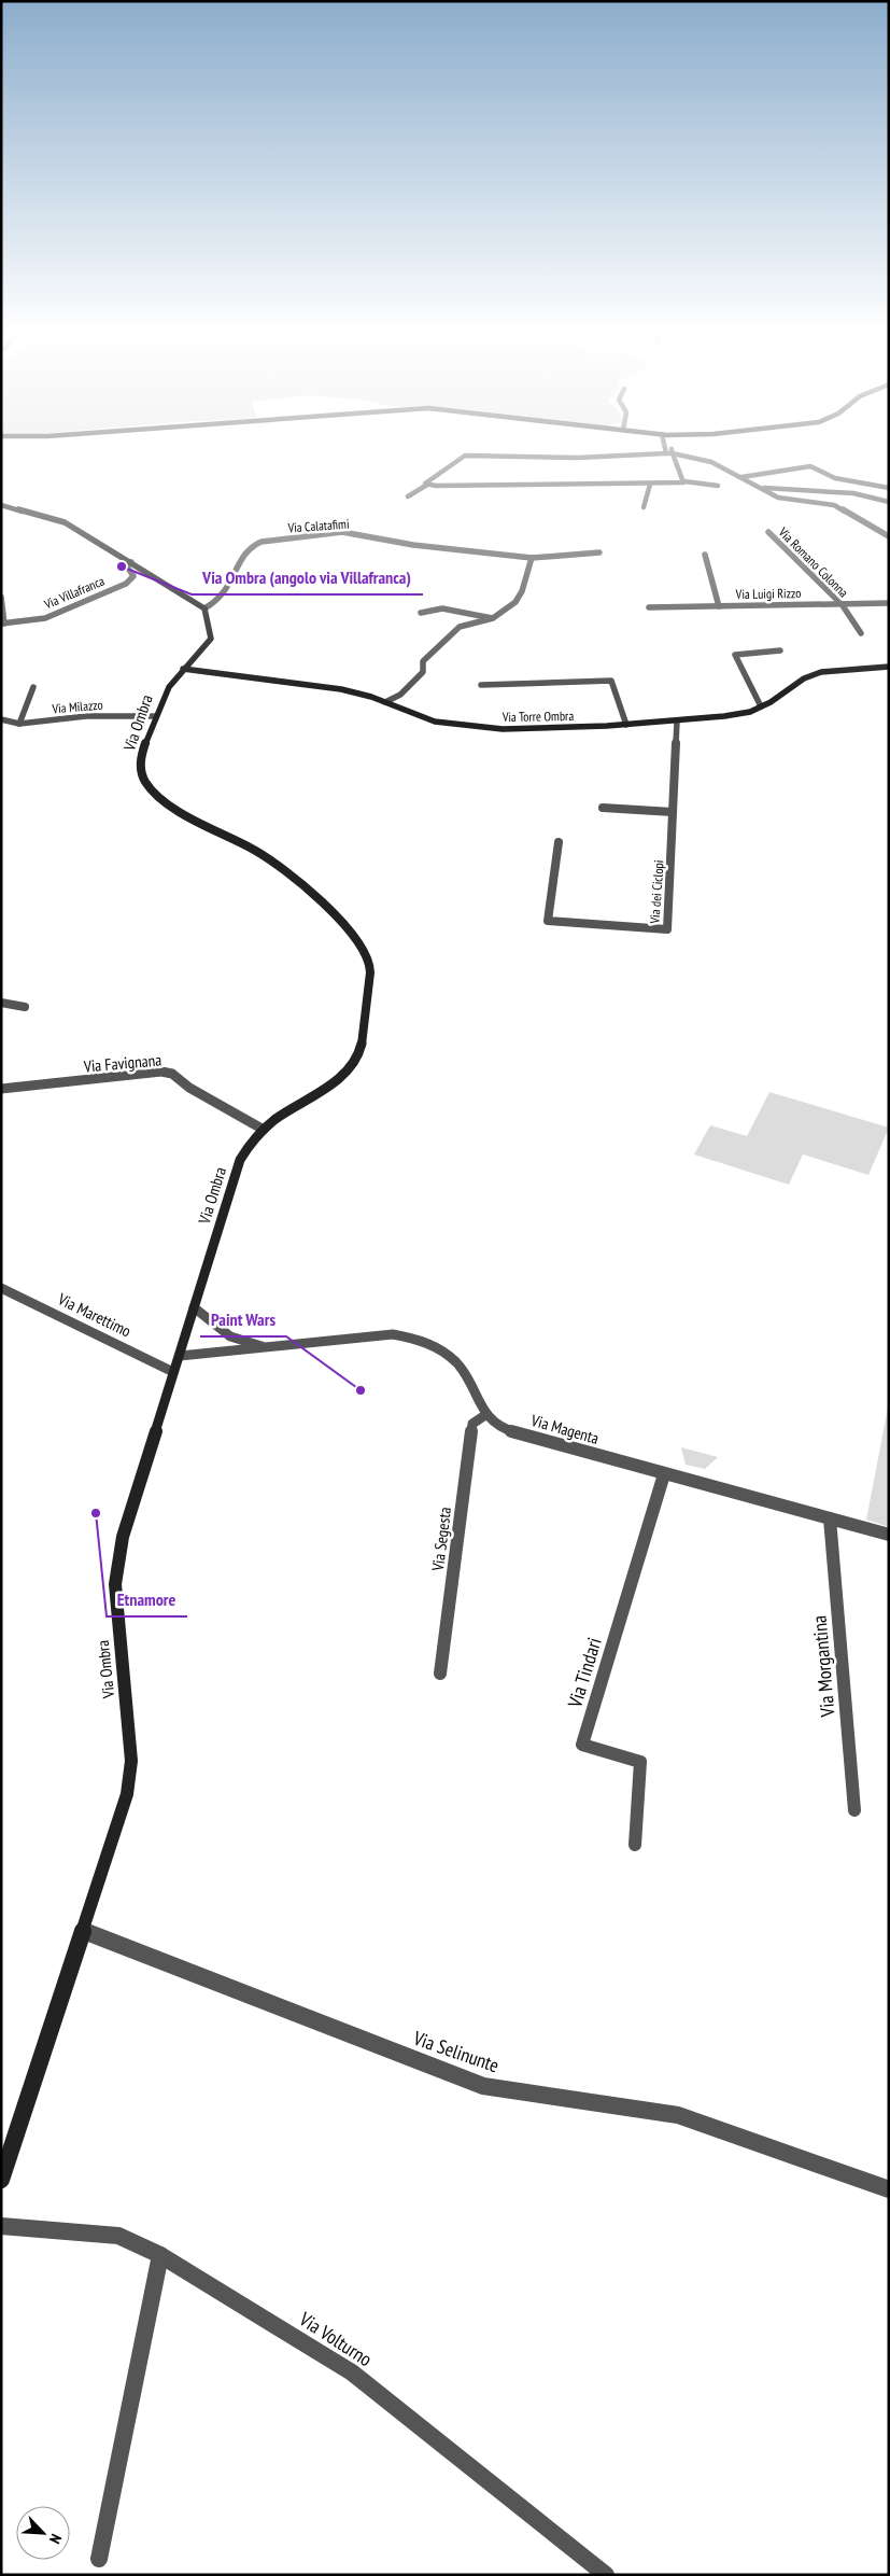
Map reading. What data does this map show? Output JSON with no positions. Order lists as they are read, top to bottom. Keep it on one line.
{"streets":{"main road":["Via Torre Ombra","Via Ombra"],"street":["Via Calatafimi","Via Romano Colonna","Via Villafranca","Via Luigi Rizzo","Via Milazzo","Via dei Ciclopi","Via Favignana","Via Marettimo","Via Magenta","Via Segesta","Via Morgantina","Via Tindari","Via Selinunte","Via Volturno"]},"crossings":[["Via Calatafimi","Via Ombra"],["Via Romano Colonna","Via Luigi Rizzo"],["Via Milazzo","Via Ombra"],["Via Torre Ombra","Via Ombra"],["Via Torre Ombra","Via dei Ciclopi"],["Via Ombra","Via Favignana"],["Via Ombra","Via Marettimo"],["Via Ombra","Via Selinunte"],["Via Magenta","Via Segesta"],["Via Magenta","Via Morgantina"],["Via Magenta","Via Tindari"]],"places":["Via Ombra (angolo via Villafranca)","Paint Wars","Etnamore"],"north":"bottom right"}
